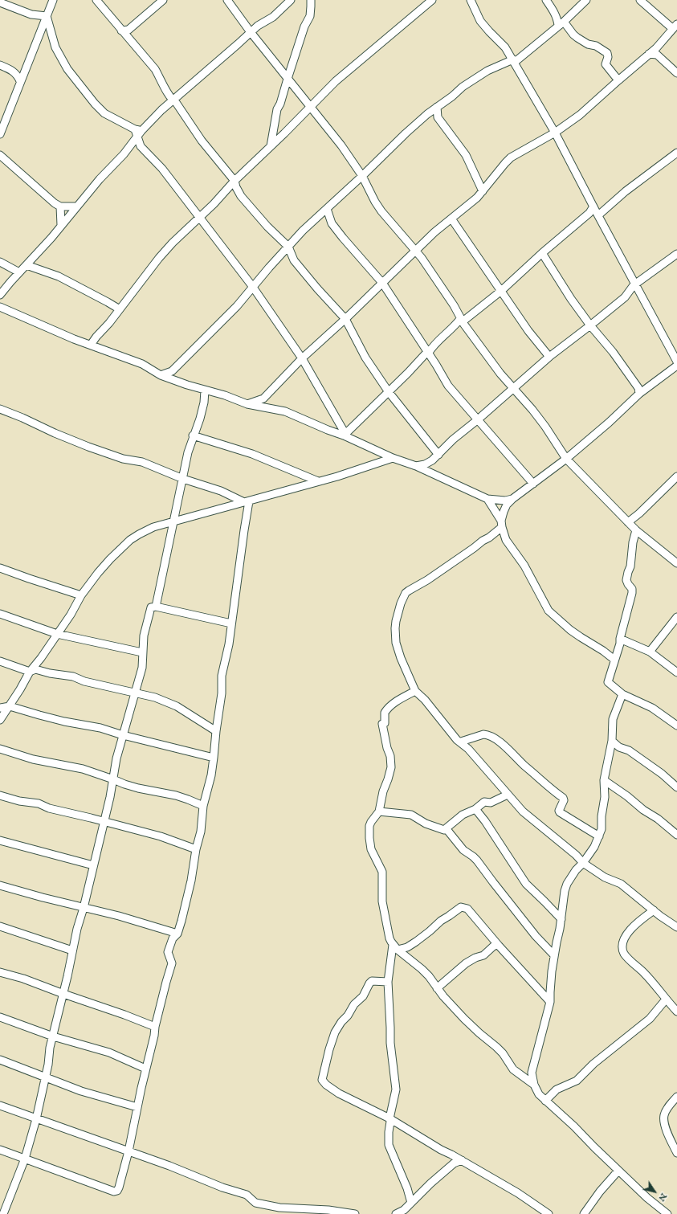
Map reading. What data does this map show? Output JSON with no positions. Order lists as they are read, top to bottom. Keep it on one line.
{"north":"bottom right"}
